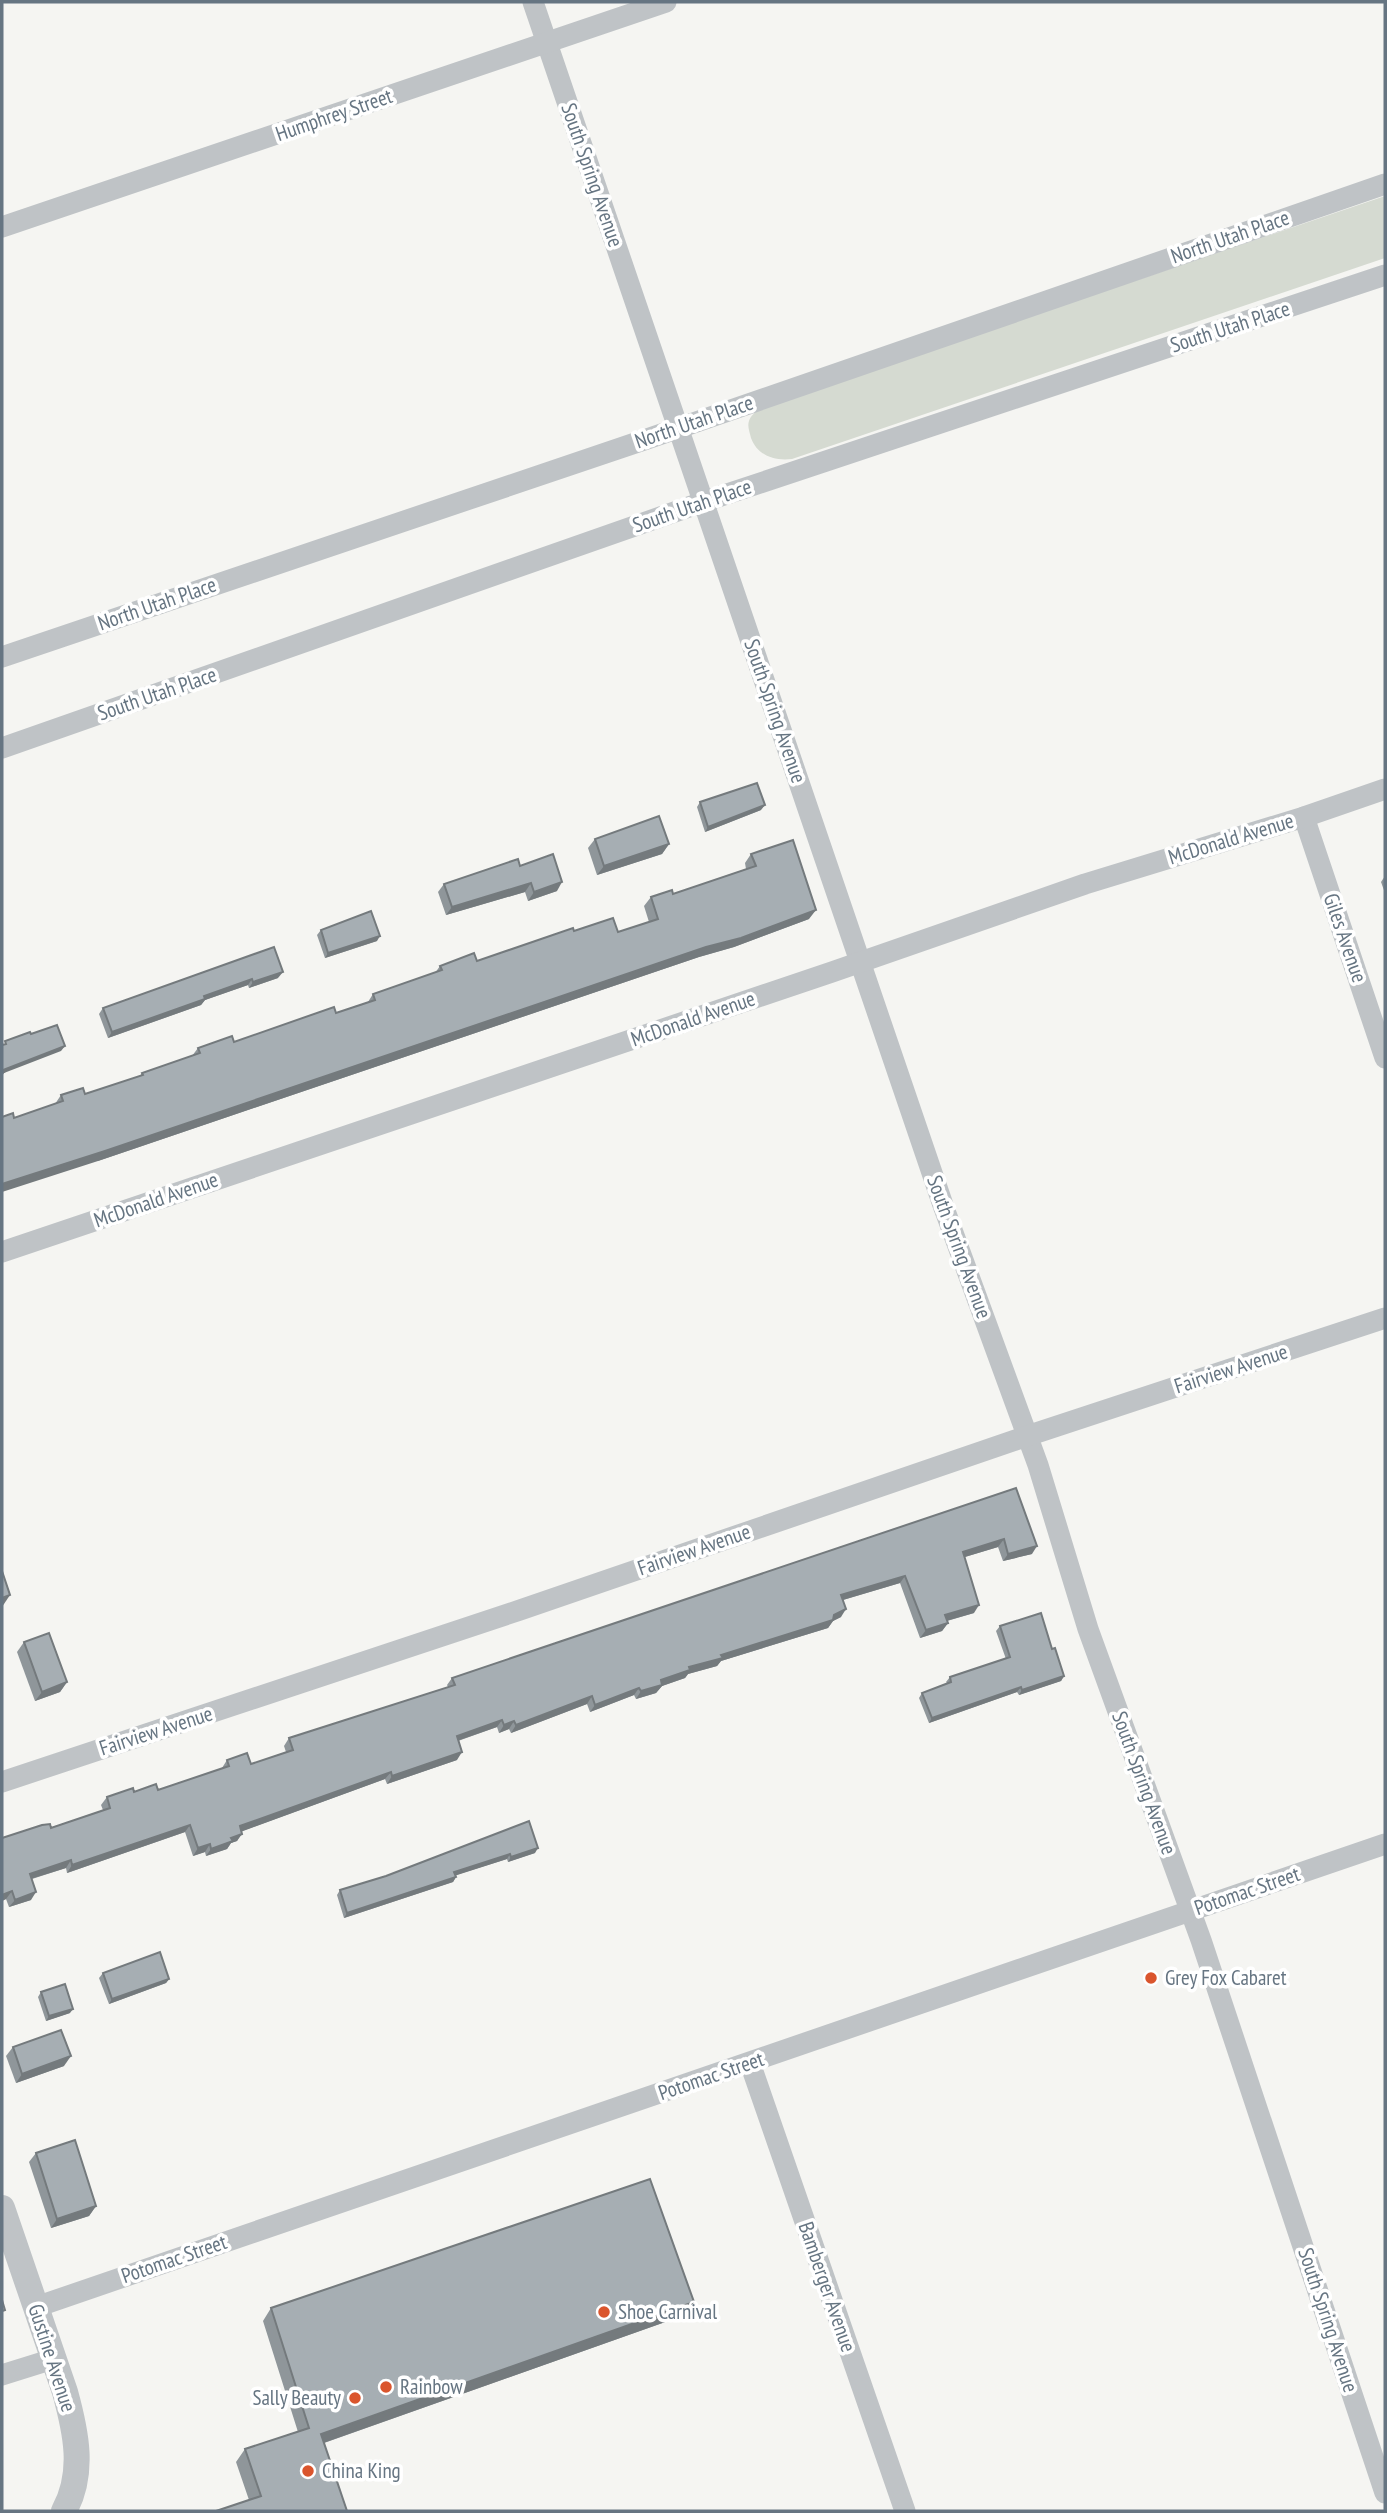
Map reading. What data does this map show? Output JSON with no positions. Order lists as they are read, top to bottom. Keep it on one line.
{"streets":{"street":["Humphrey Street","South Spring Avenue","North Utah Place","South Utah Place","McDonald Avenue","Giles Avenue","Fairview Avenue","Potomac Street","Bamberger Avenue","Gustine Avenue"]},"crossings":[["Humphrey Street","South Spring Avenue"],["South Spring Avenue","North Utah Place"],["South Spring Avenue","South Utah Place"],["South Spring Avenue","McDonald Avenue"],["South Spring Avenue","Fairview Avenue"],["South Spring Avenue","Potomac Street"],["McDonald Avenue","Giles Avenue"],["Potomac Street","Bamberger Avenue"],["Potomac Street","Gustine Avenue"]],"places":["Grey Fox Cabaret","Shoe Carnival","Rainbow","Sally Beauty","China King"]}
